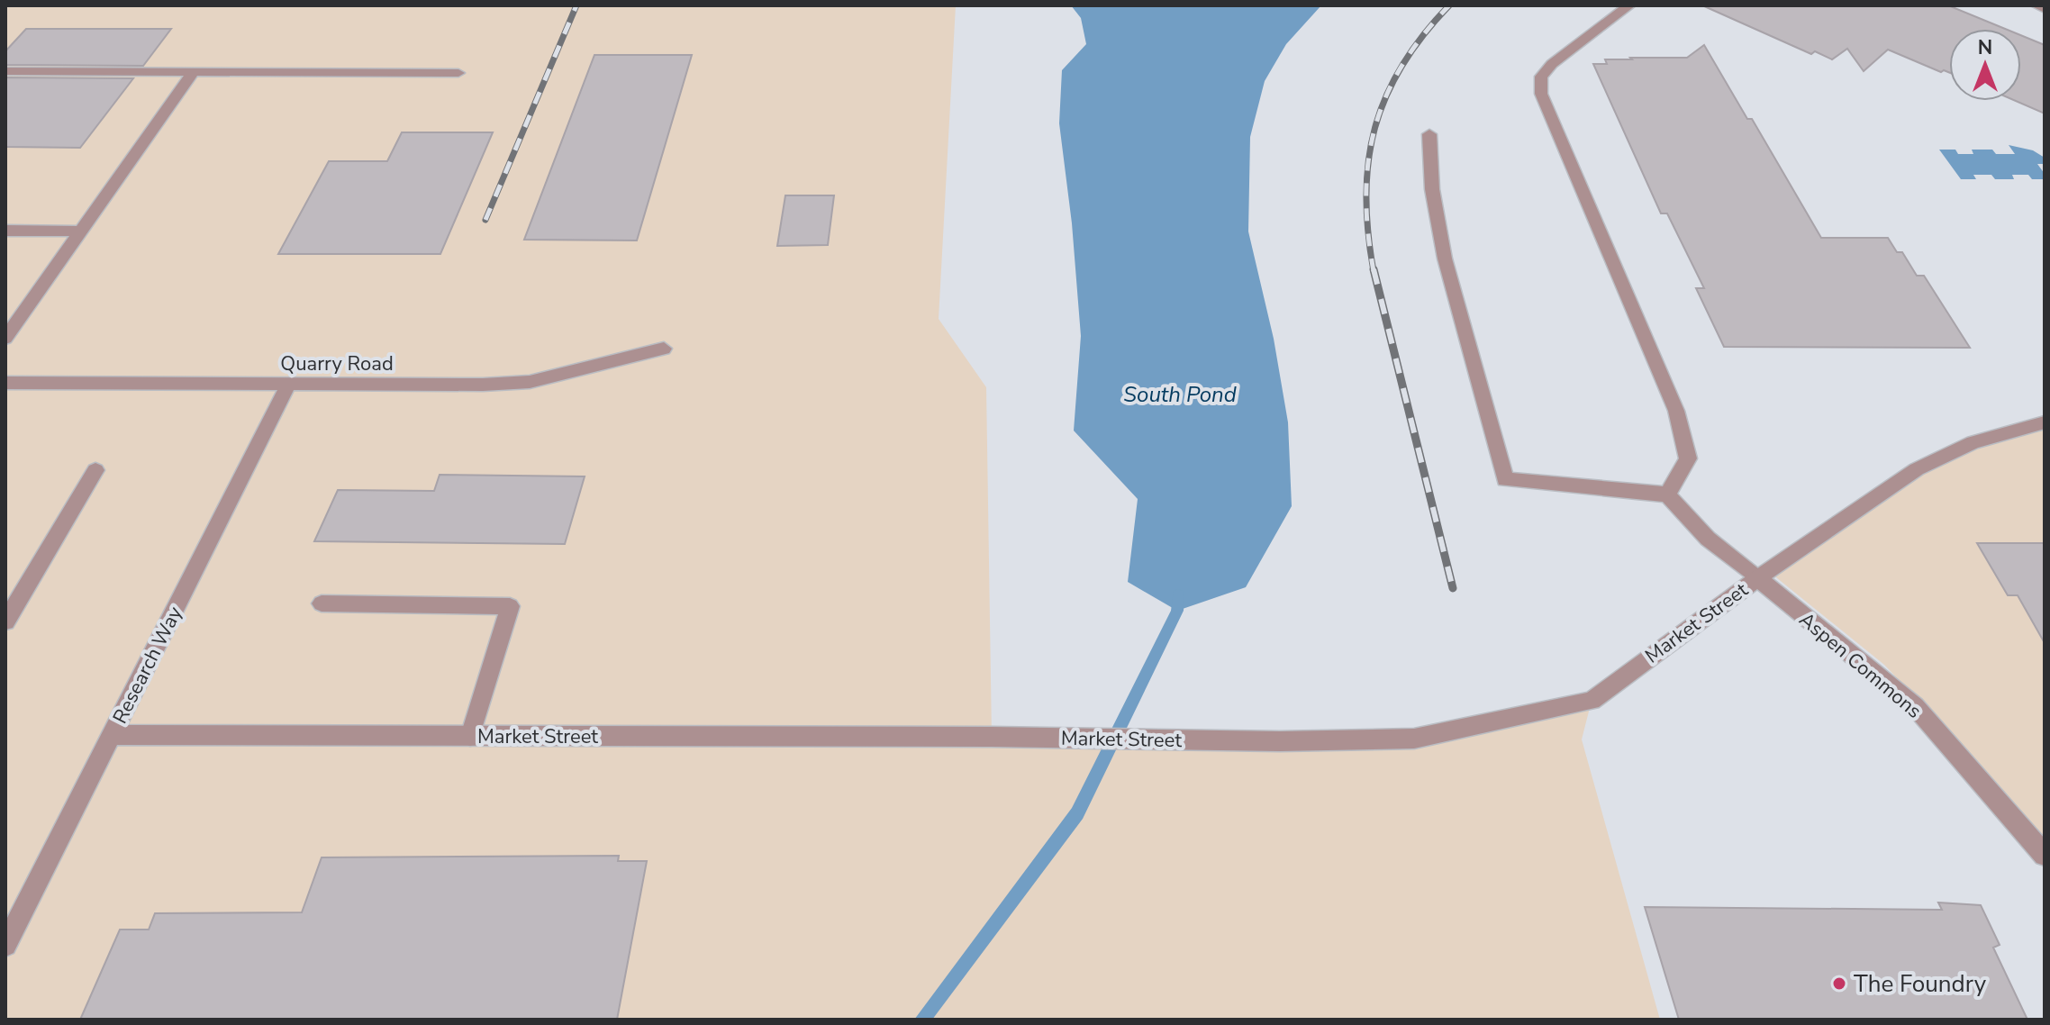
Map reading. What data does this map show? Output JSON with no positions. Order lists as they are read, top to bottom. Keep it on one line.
{"streets":{"street":["Quarry Road","Market Street","Research Way","Aspen Commons"]},"crossings":[["Quarry Road","Research Way"],["Market Street","Research Way"],["Market Street","Aspen Commons"]],"water":["South Pond"],"places":["The Foundry"],"north":"top"}
